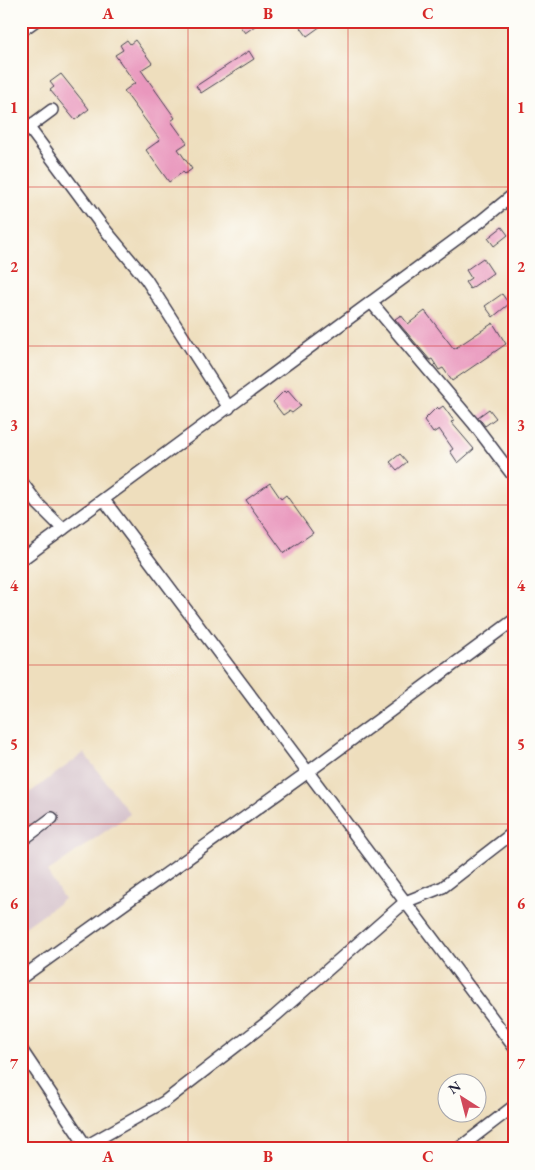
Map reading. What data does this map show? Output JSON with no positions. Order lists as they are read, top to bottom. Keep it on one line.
{"north":"top left","grid":{"columns":["A","B","C"],"rows":["1","2","3","4","5","6","7"]}}
